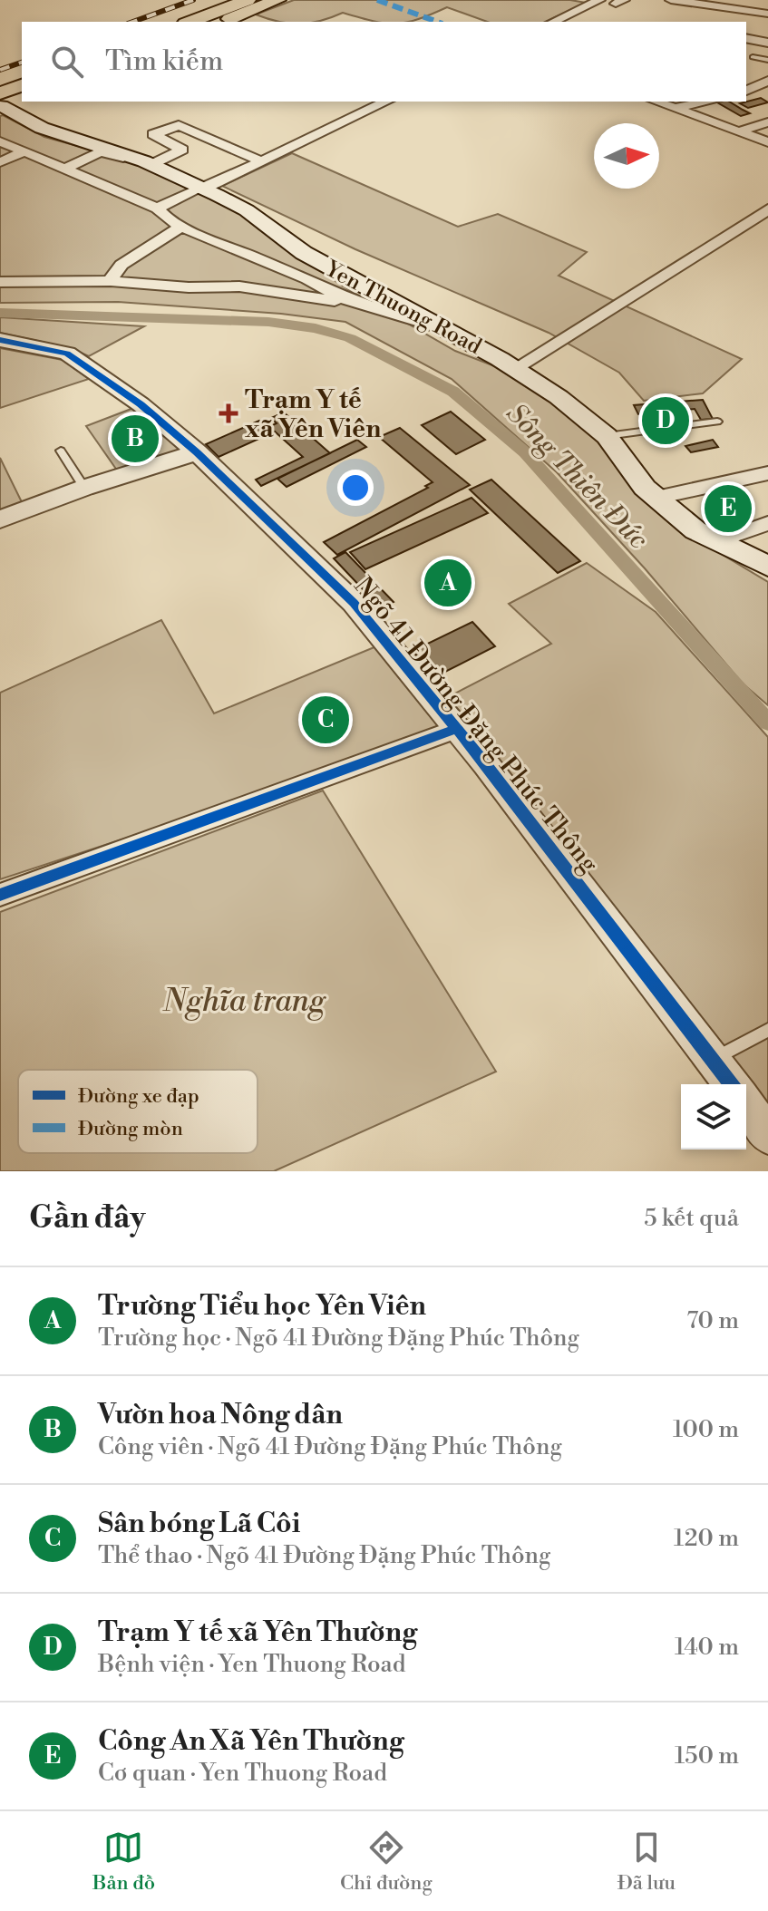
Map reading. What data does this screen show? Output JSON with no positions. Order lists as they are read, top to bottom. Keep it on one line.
{"streets":{"main road":["Yen Thuong Road"],"street":["Ngõ 41 Đường Đặng Phúc Thông"]},"water":["Sông Thiên Đức"],"parks":["Nghĩa trang"],"places":{"health":["Trạm Y tế xã Yên Viên"]},"legend":["Đường xe đạp","Đường mòn"],"north":"right","page":{"search":"Tìm kiếm","pins":["D","B","E","A","C"],"heading":["Gần đây","5 kết quả"],"list":[{"mark":"A","name":"Trường Tiểu học Yên Viên","note":"Trường học · Ngõ 41 Đường Đặng Phúc Thông","value":"70 m"},{"mark":"B","name":"Vườn hoa Nông dân","note":"Công viên · Ngõ 41 Đường Đặng Phúc Thông","value":"100 m"},{"mark":"C","name":"Sân bóng Lã Côi","note":"Thể thao · Ngõ 41 Đường Đặng Phúc Thông","value":"120 m"},{"mark":"D","name":"Trạm Y tế xã Yên Thường","note":"Bệnh viện · Yen Thuong Road","value":"140 m"},{"mark":"E","name":"Công An Xã Yên Thường","note":"Cơ quan · Yen Thuong Road","value":"150 m"}],"nav":["Bản đồ","Chỉ đường","Đã lưu"]}}
